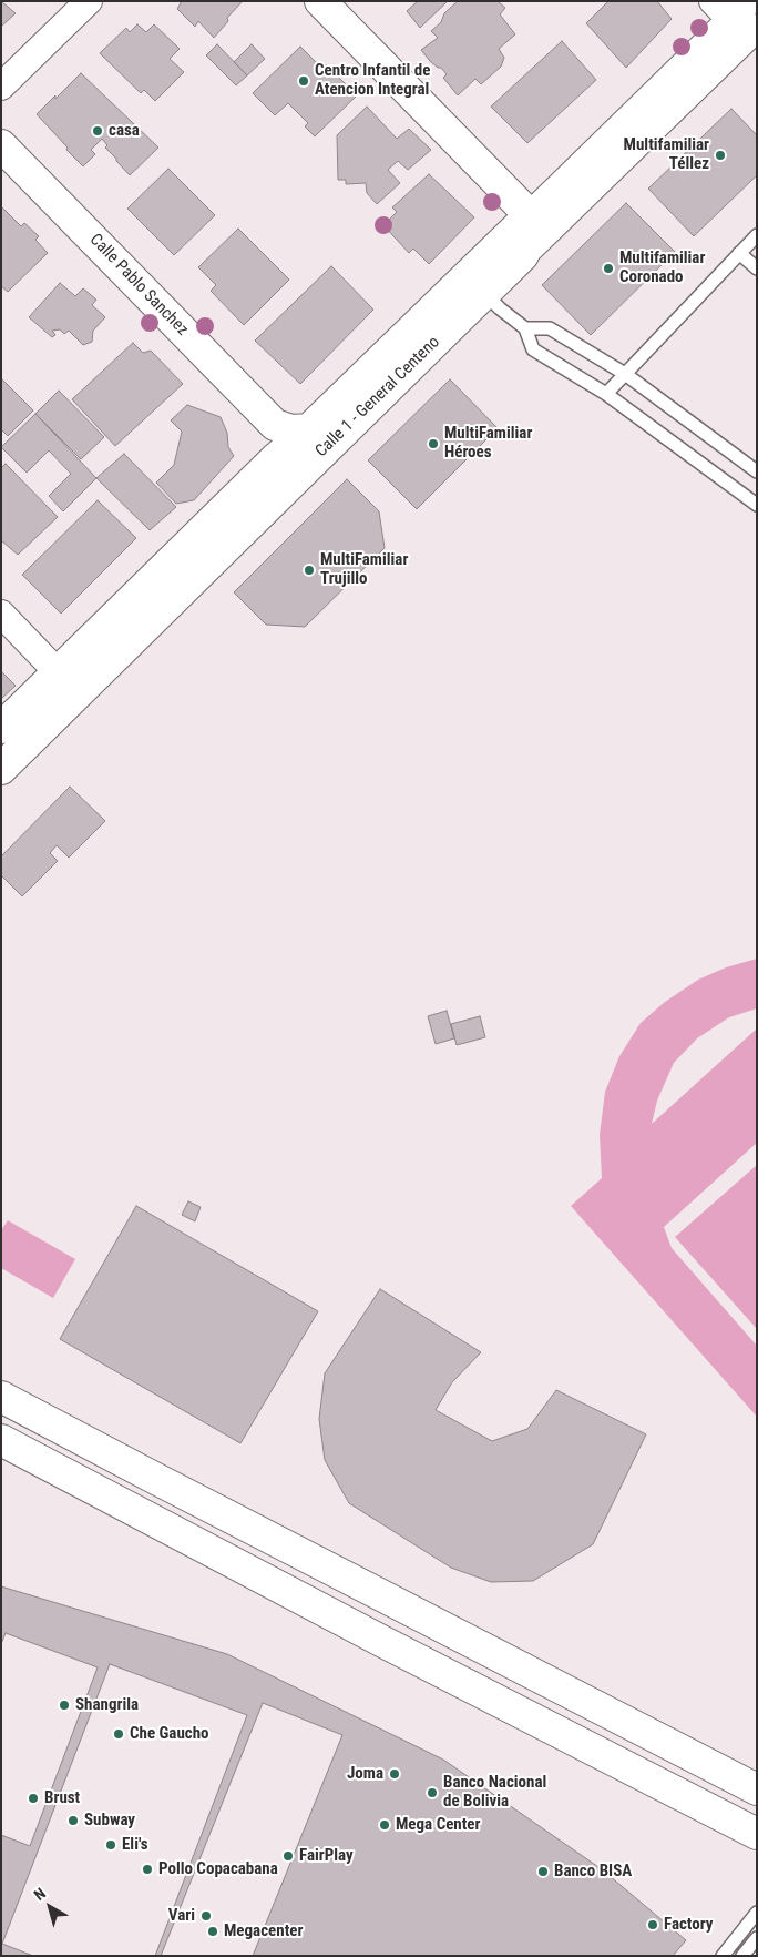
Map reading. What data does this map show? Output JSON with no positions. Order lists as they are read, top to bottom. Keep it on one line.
{"streets":{"main road":["Calle Pablo Sanchez","Calle 1 - General Centeno"]},"places":["Centro Infantil de Atencion Integral","casa","Multifamiliar Téllez","Multifamiliar Coronado","MultiFamiliar Héroes","MultiFamiliar Trujillo","Shangrila","Che Gaucho","Joma","Banco Nacional de Bolivia","Brust","Subway","Mega Center","Eli's","FairPlay","Pollo Copacabana","Banco BISA","Vari","Factory","Megacenter"],"north":"top left"}
